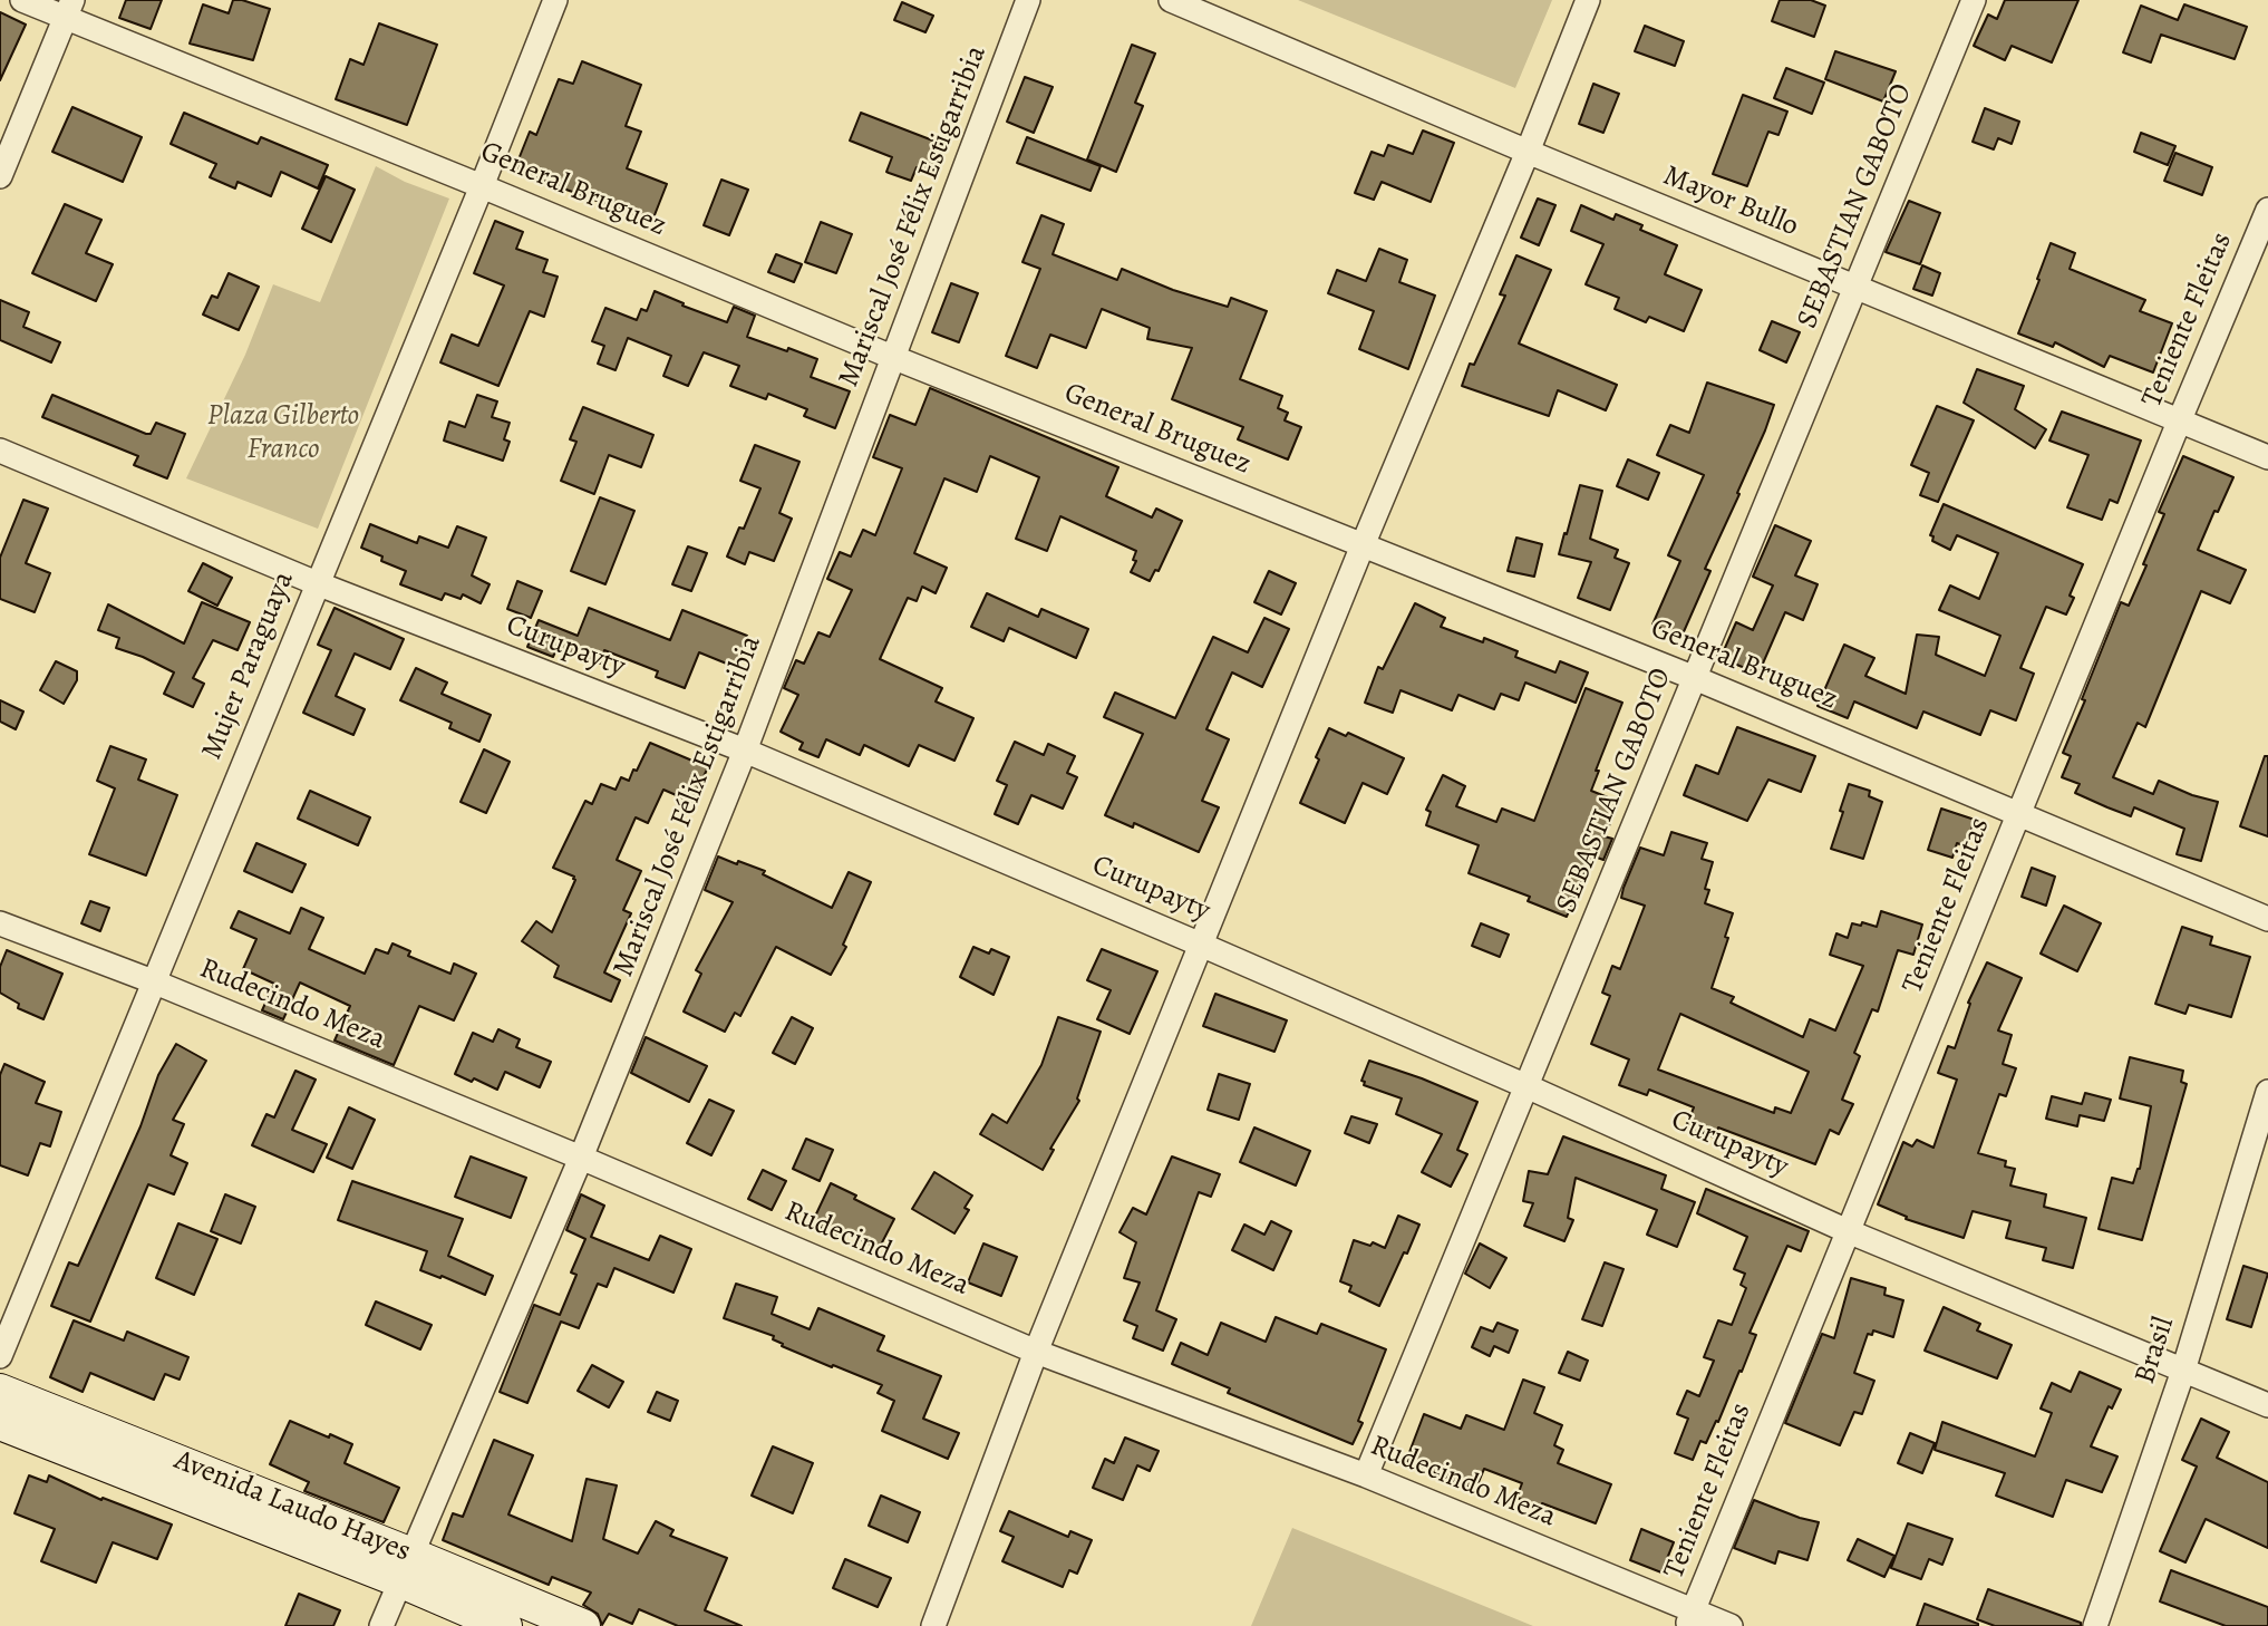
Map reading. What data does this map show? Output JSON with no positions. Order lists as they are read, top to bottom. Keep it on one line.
{"streets":{"street":["General Bruguez","Mayor Bullo","SEBASTIAN GABOTO","Mariscal José Félix Estigarribia","Teniente Fleitas","Curupayty","Mujer Paraguaya","Rudecindo Meza","Brasil","Avenida Laudo Hayes"]},"crossings":[["General Bruguez","SEBASTIAN GABOTO"],["General Bruguez","Mariscal José Félix Estigarribia"],["General Bruguez","Teniente Fleitas"],["General Bruguez","Mujer Paraguaya"],["Mayor Bullo","SEBASTIAN GABOTO"],["Mayor Bullo","Teniente Fleitas"],["SEBASTIAN GABOTO","Curupayty"],["SEBASTIAN GABOTO","Rudecindo Meza"],["Mariscal José Félix Estigarribia","Curupayty"],["Mariscal José Félix Estigarribia","Rudecindo Meza"],["Mariscal José Félix Estigarribia","Avenida Laudo Hayes"],["Teniente Fleitas","Curupayty"],["Teniente Fleitas","Rudecindo Meza"],["Curupayty","Mujer Paraguaya"],["Curupayty","Brasil"],["Mujer Paraguaya","Rudecindo Meza"]],"parks":["Plaza Gilberto Franco"]}
